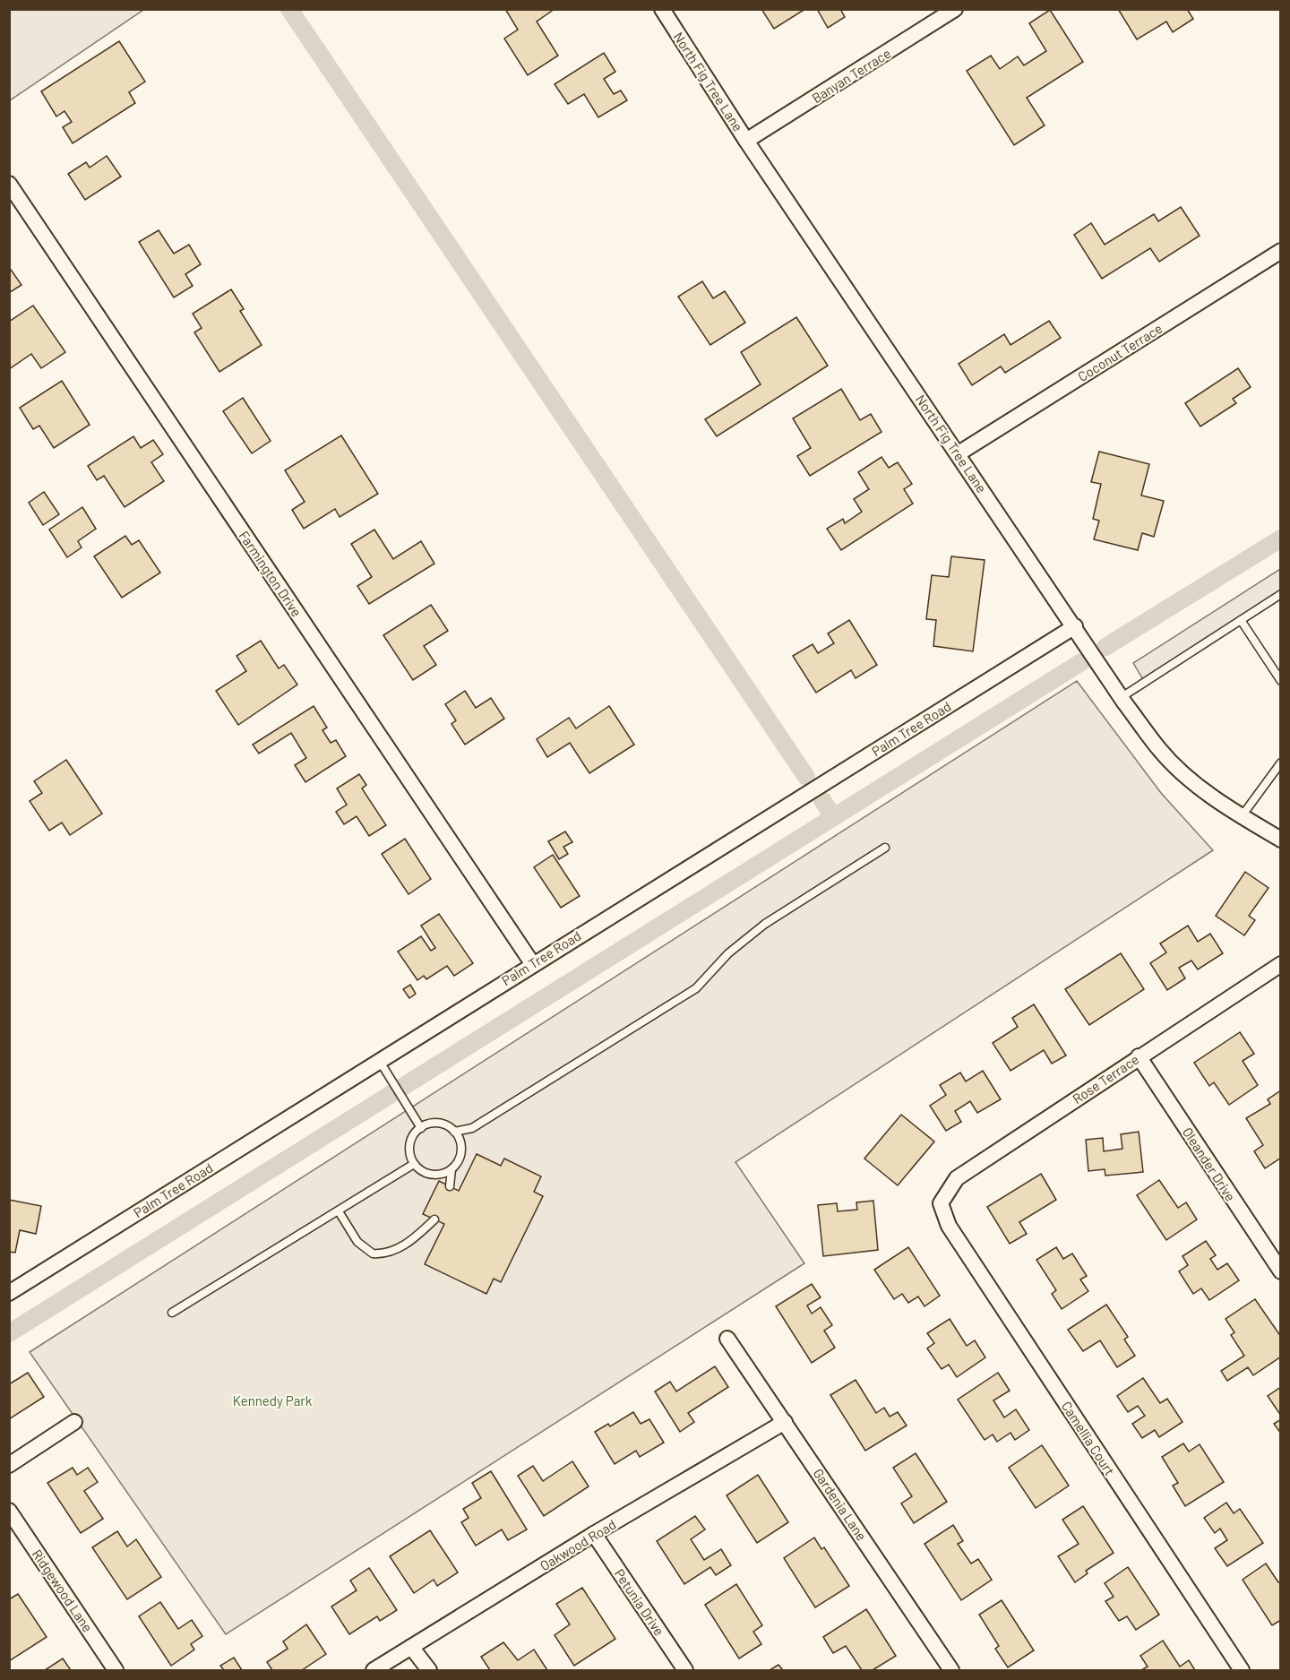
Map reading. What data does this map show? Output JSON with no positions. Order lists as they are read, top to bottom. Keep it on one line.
{"streets":{"street":["Banyan Terrace","North Fig Tree Lane","Coconut Terrace","Farmington Drive","Palm Tree Road","Rose Terrace","Oleander Drive","Camellia Court","Gardenia Lane","Oakwood Road","Ridgewood Lane","Petunia Drive"]},"crossings":[["Banyan Terrace","North Fig Tree Lane"],["North Fig Tree Lane","Coconut Terrace"],["North Fig Tree Lane","Palm Tree Road"],["Farmington Drive","Palm Tree Road"],["Rose Terrace","Oleander Drive"],["Rose Terrace","Camellia Court"],["Gardenia Lane","Oakwood Road"],["Oakwood Road","Petunia Drive"]],"parks":["Kennedy Park"]}
